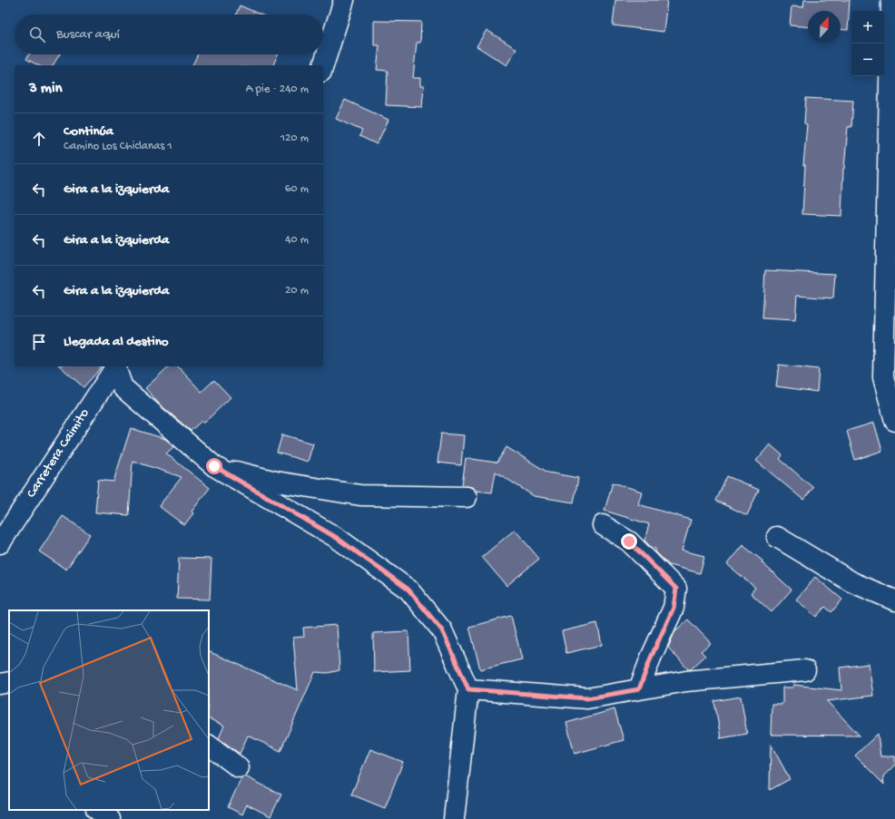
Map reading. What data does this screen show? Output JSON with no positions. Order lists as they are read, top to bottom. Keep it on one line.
{"streets":{"street":["Carretera Caimito"]},"north":"top","page":{"map_buttons":["+","−"],"search":"Buscar aquí","heading":["3 min","A pie · 240 m"],"list":[["Continúa","Camino Los Chiclanas 1","120 m"],["Gira a la izquierda","60 m"],["Gira a la izquierda","40 m"],["Gira a la izquierda","20 m"],"Llegada al destino"]}}
